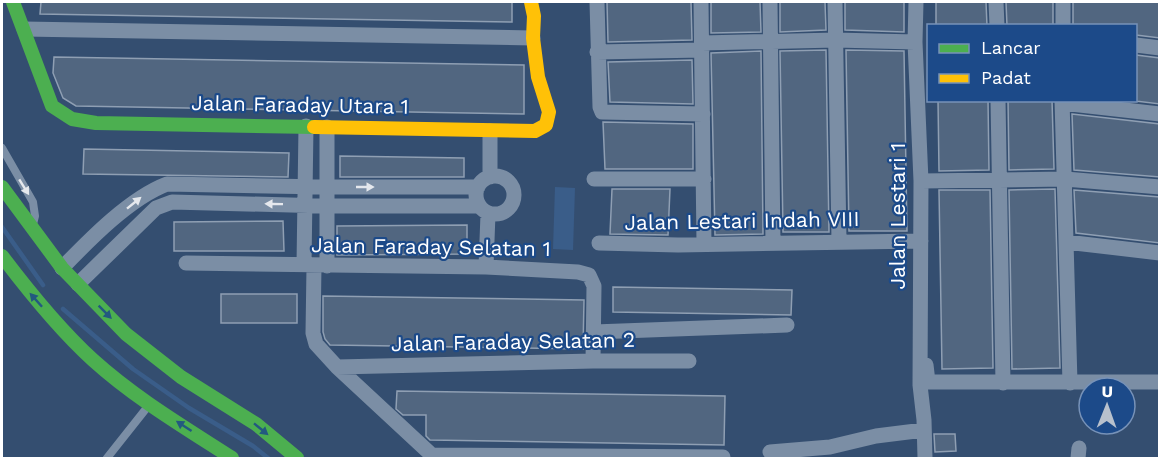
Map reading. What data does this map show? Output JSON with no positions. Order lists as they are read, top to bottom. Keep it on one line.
{"streets":{"street":["Jalan Faraday Utara 1","Jalan Lestari 1","Jalan Lestari Indah VIII","Jalan Faraday Selatan 1","Jalan Faraday Selatan 2"]},"crossings":[["Jalan Lestari 1","Jalan Lestari Indah VIII"],["Jalan Faraday Selatan 1","Jalan Faraday Selatan 2"]],"legend":["Lancar","Padat"],"north":"top"}
